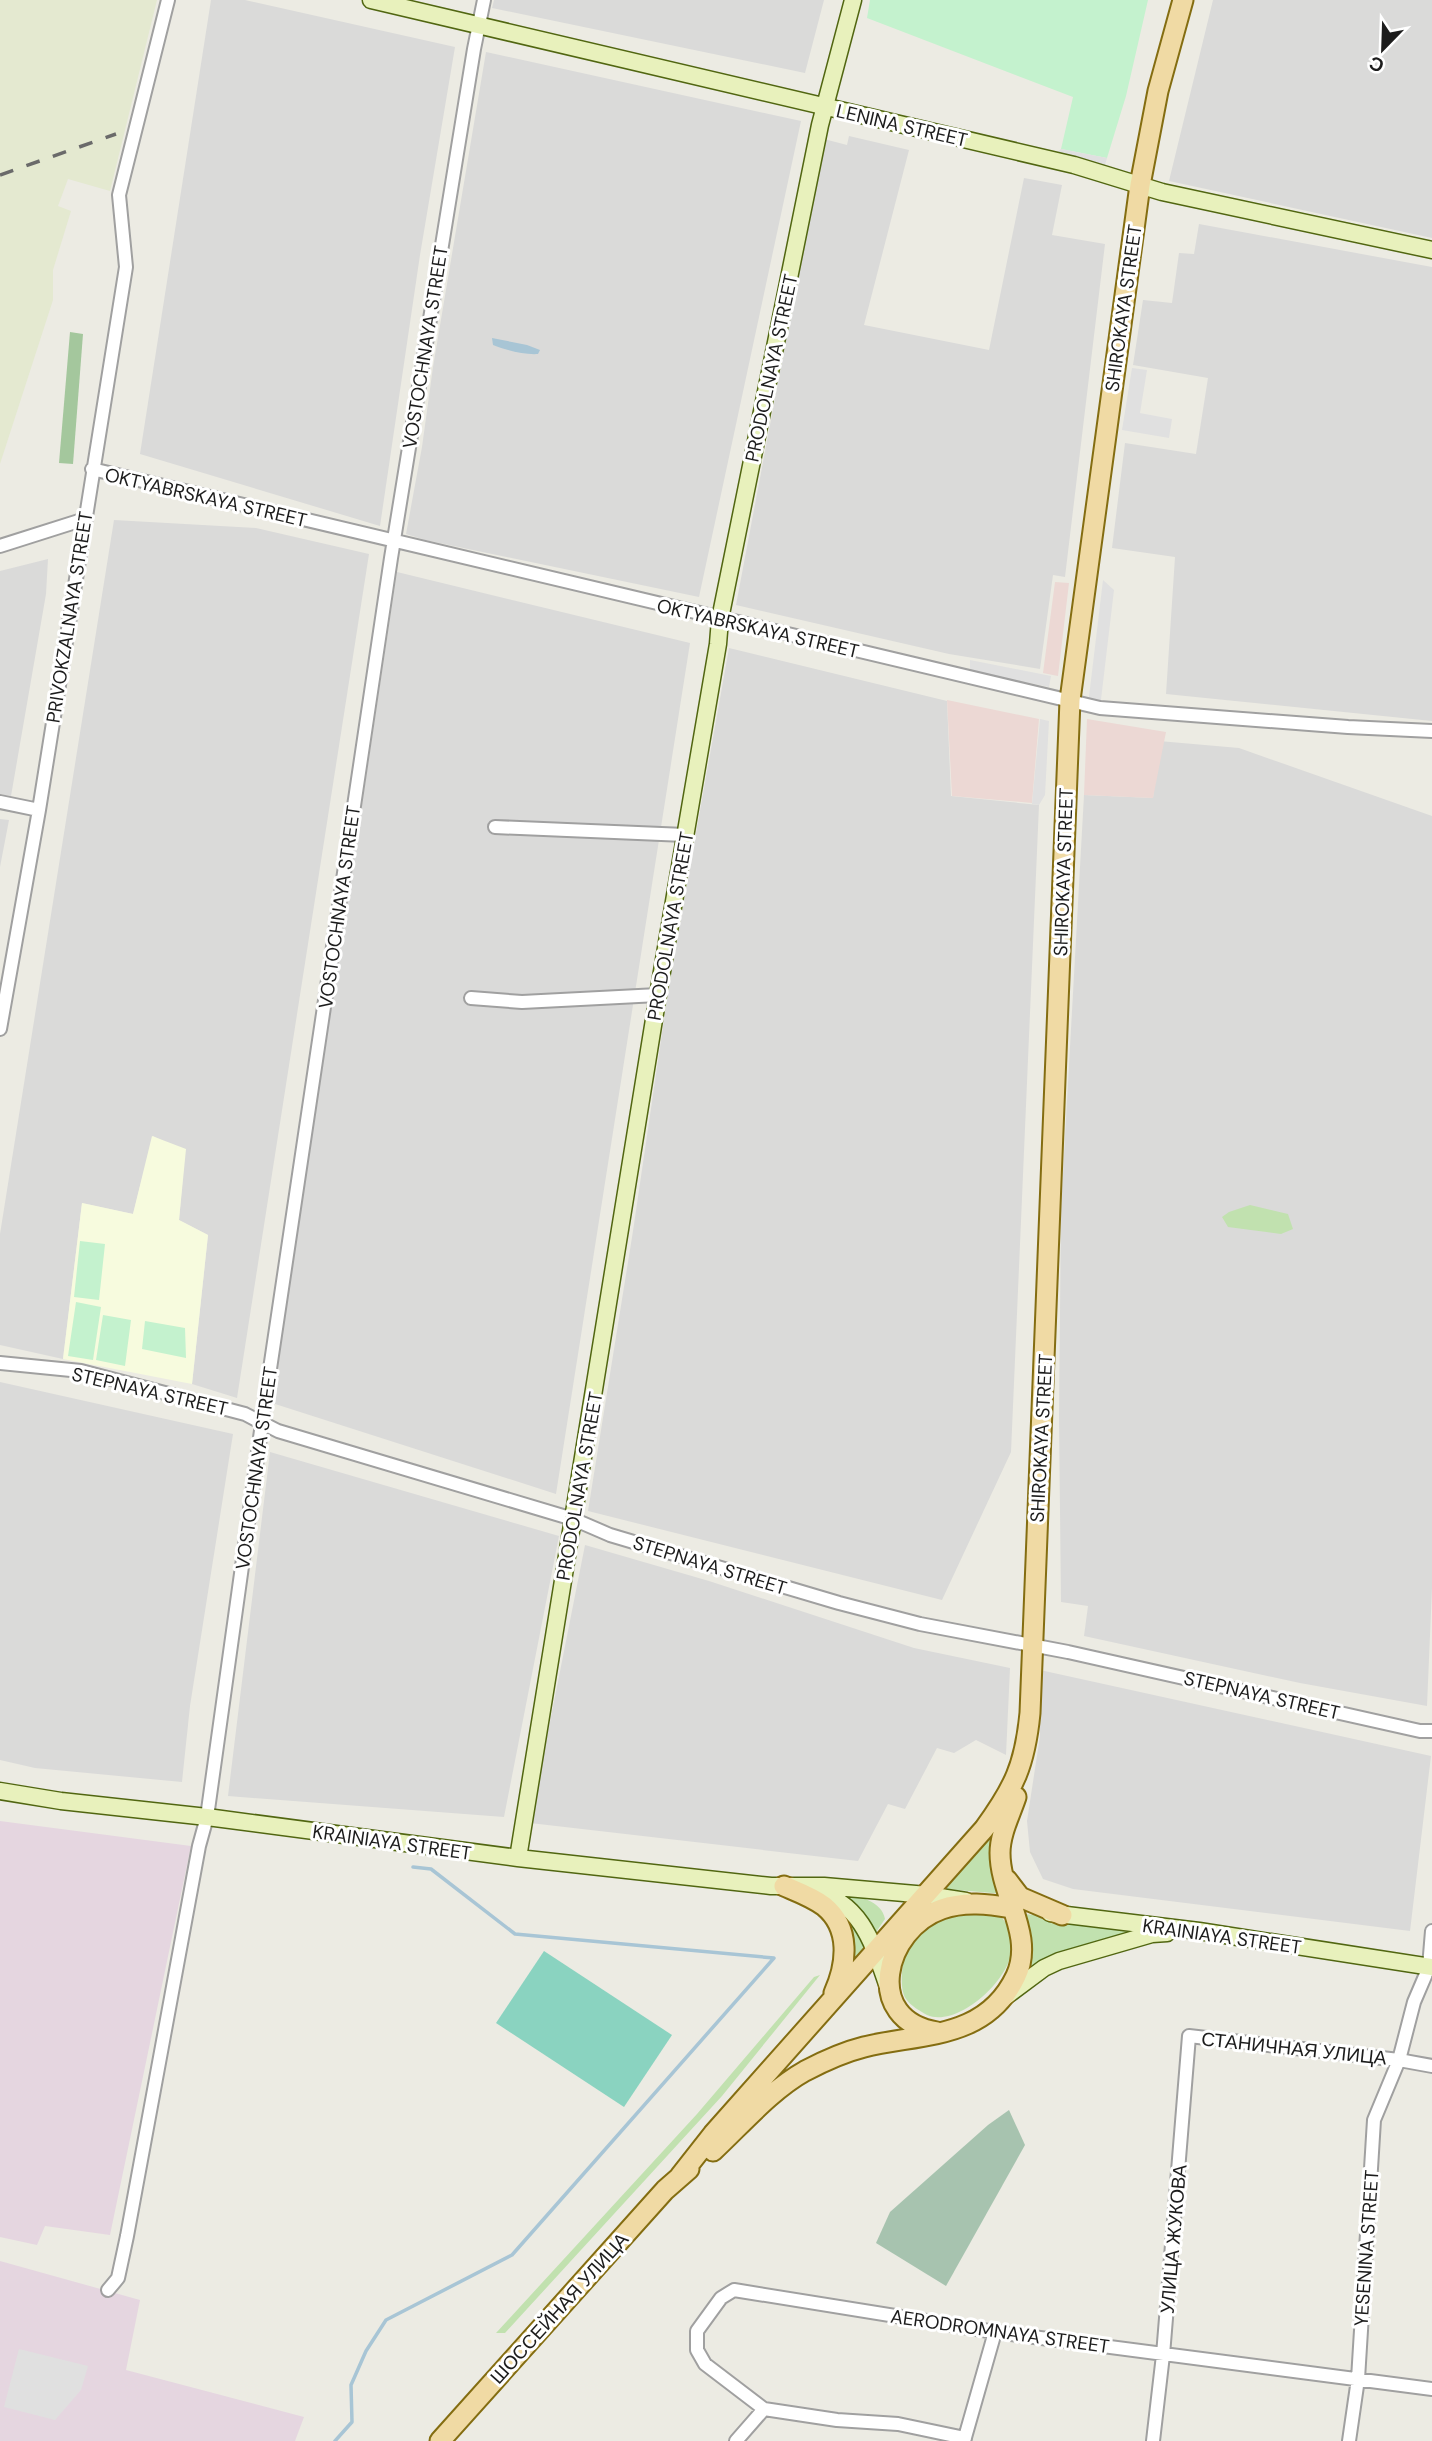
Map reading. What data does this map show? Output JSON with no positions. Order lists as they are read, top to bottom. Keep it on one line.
{"streets":{"main road":["SHIROKAYA STREET","ШОССЕЙНАЯ УЛИЦА"],"street":["LENINA STREET","VOSTOCHNAYA STREET","PRODOLNAYA STREET","OKTYABRSKAYA STREET","PRIVOKZALNAYA STREET","STEPNAYA STREET","KRAINIAYA STREET","СТАНИЧНАЯ УЛИЦА","УЛИЦА ЖУКОВА","YESENINA STREET","AERODROMNAYA STREET"]},"crossings":[["LENINA STREET","SHIROKAYA STREET"],["LENINA STREET","VOSTOCHNAYA STREET"],["LENINA STREET","PRODOLNAYA STREET"],["SHIROKAYA STREET","OKTYABRSKAYA STREET"],["SHIROKAYA STREET","STEPNAYA STREET"],["VOSTOCHNAYA STREET","OKTYABRSKAYA STREET"],["VOSTOCHNAYA STREET","STEPNAYA STREET"],["VOSTOCHNAYA STREET","KRAINIAYA STREET"],["PRODOLNAYA STREET","OKTYABRSKAYA STREET"],["PRODOLNAYA STREET","STEPNAYA STREET"],["PRODOLNAYA STREET","KRAINIAYA STREET"],["OKTYABRSKAYA STREET","PRIVOKZALNAYA STREET"],["KRAINIAYA STREET","YESENINA STREET"],["СТАНИЧНАЯ УЛИЦА","УЛИЦА ЖУКОВА"],["СТАНИЧНАЯ УЛИЦА","YESENINA STREET"],["УЛИЦА ЖУКОВА","AERODROMNAYA STREET"],["YESENINA STREET","AERODROMNAYA STREET"]],"north":"bottom left"}
